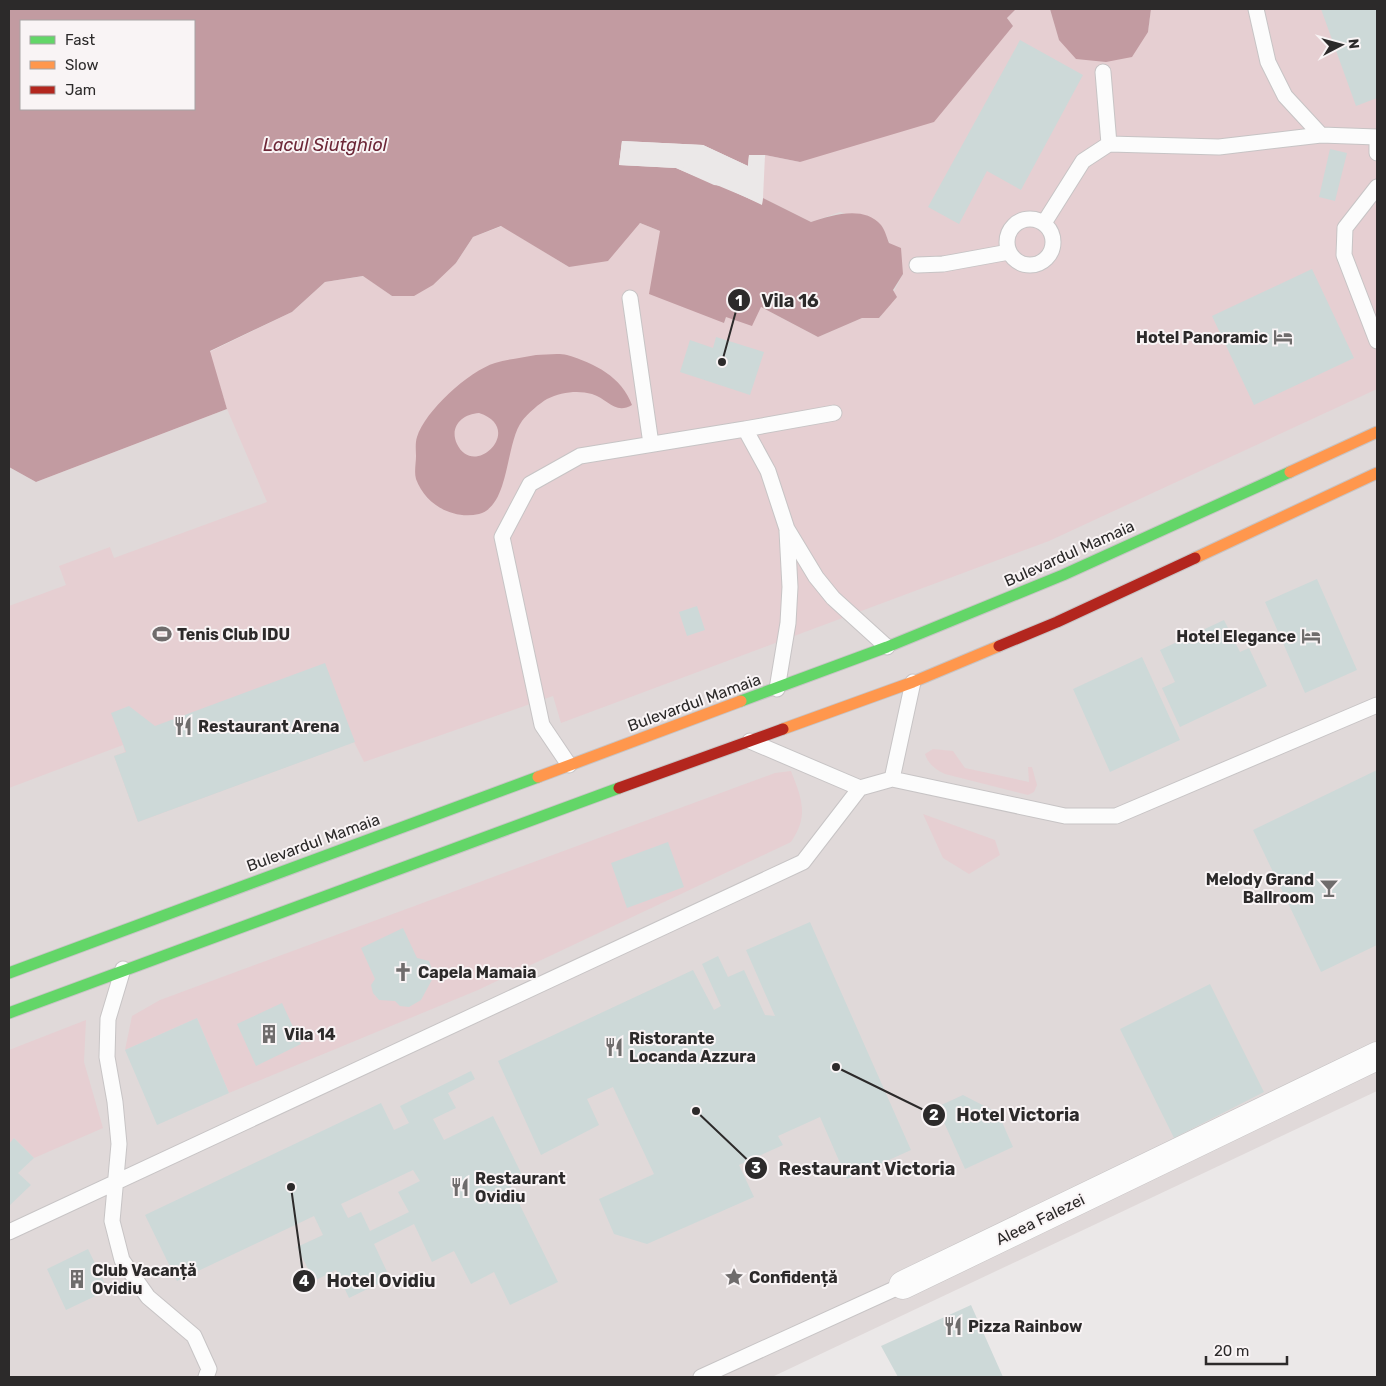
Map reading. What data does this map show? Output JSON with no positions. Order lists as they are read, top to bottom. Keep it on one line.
{"streets":{"main road":["Bulevardul Mamaia"],"street":["Aleea Falezei"]},"water":["Lacul Siutghiol"],"places":{"hotel":["Hotel Panoramic","Hotel Elegance"],"other":["Vila 16","Hotel Victoria","Restaurant Victoria","Hotel Ovidiu"],"sports":["Tenis Club IDU"],"restaurant":["Restaurant Arena","Ristorante Locanda Azzura","Restaurant Ovidiu","Pizza Rainbow"],"bar":["Melody Grand Ballroom"],"church":["Capela Mamaia"],"building":["Vila 14","Club Vacanță Ovidiu"],"place":["Confidență"]},"legend":["Fast","Slow","Jam"],"scale_bar":"20 m","north":"right"}
